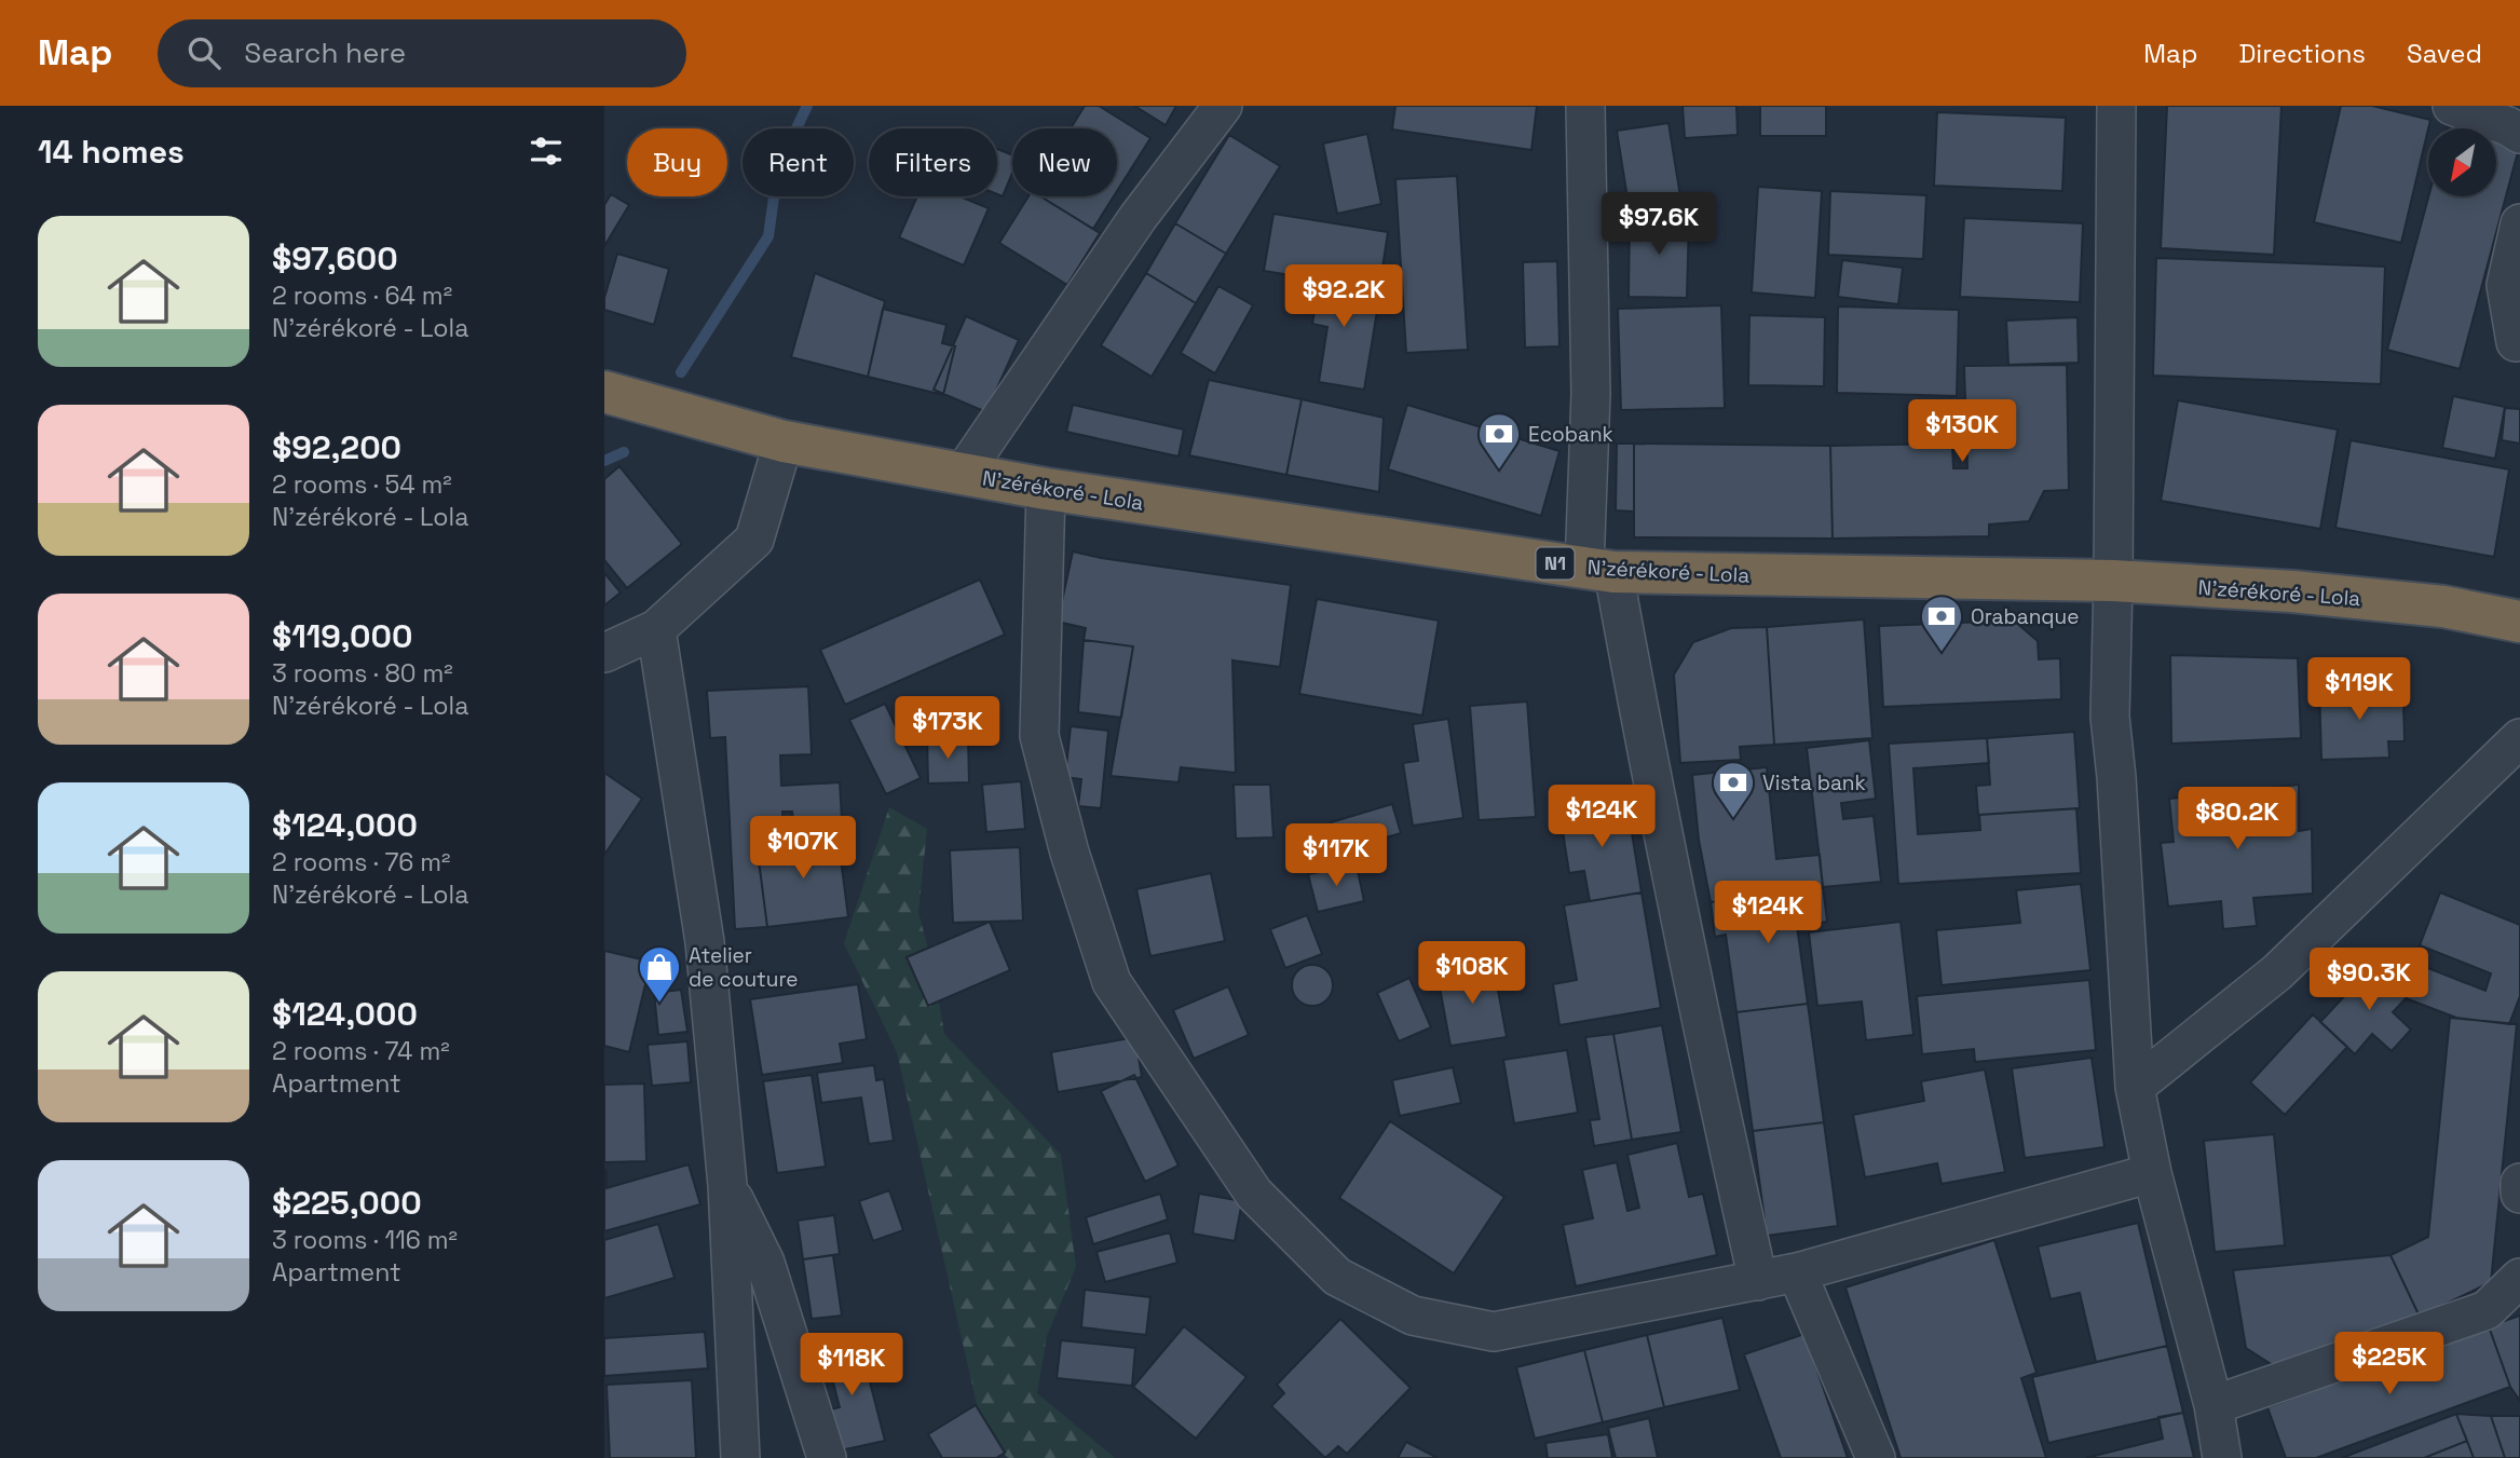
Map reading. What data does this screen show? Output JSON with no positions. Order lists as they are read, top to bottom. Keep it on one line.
{"streets":{"highway":["N'zérékoré - Lola","N1"]},"places":{"bank":["Ecobank","Orabanque","Vista bank"],"shop":["Atelier de couture"]},"north":"bottom left","page":{"header":"Map","search":"Search here","nav":["Map","Directions","Saved"],"heading":"14 homes","chip":["Buy","Rent","Filters","New"],"price":["$97.6K","$92.2K","$130K","$119K","$173K","$124K","$80.2K","$107K","$117K","$124K","$108K","$90.3K","$225K","$118K"],"list":[{"name":"$97,600","note":"2 rooms · 64 m² · N'zérékoré - Lola"},{"name":"$92,200","note":"2 rooms · 54 m² · N'zérékoré - Lola"},{"name":"$119,000","note":"3 rooms · 80 m² · N'zérékoré - Lola"},{"name":"$124,000","note":"2 rooms · 76 m² · N'zérékoré - Lola"},{"name":"$124,000","note":"2 rooms · 74 m² · Apartment"},{"name":"$225,000","note":"3 rooms · 116 m² · Apartment"}]}}
